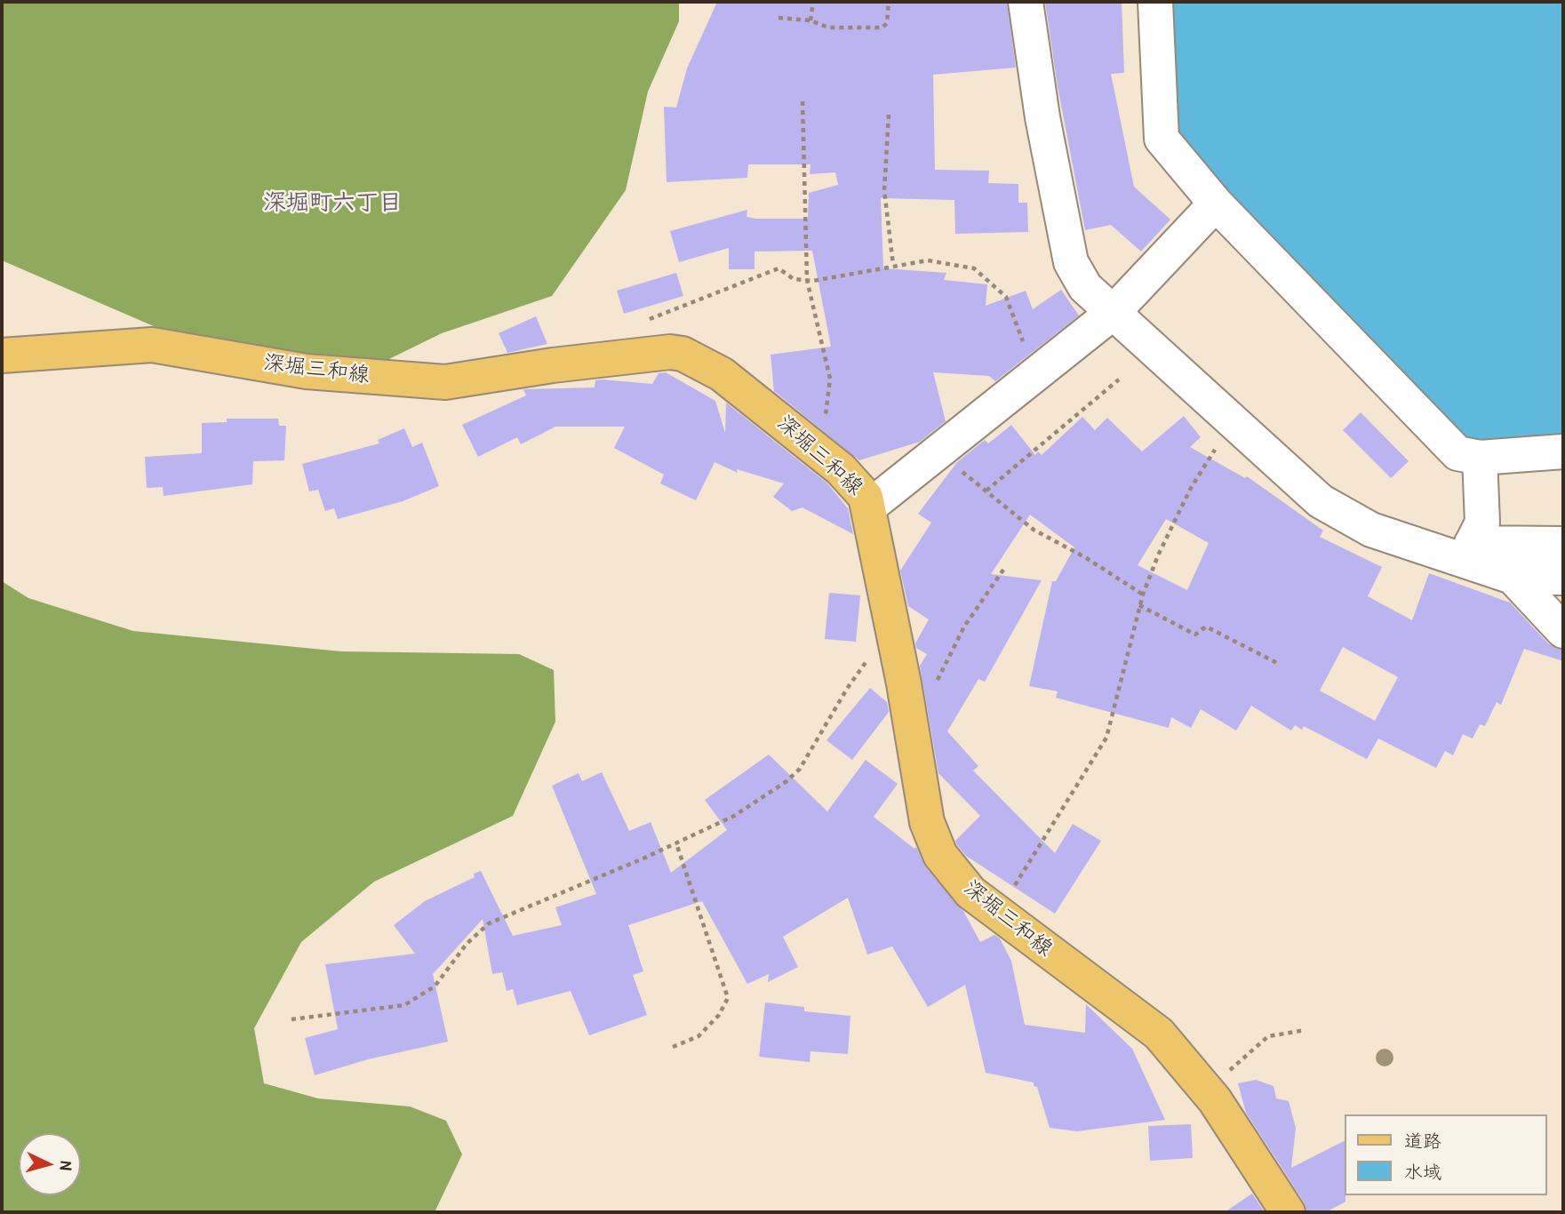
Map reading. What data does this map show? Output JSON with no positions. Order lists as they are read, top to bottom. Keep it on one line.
{"streets":{"main road":["深堀三和線"]},"districts":["深堀町六丁目"],"legend":["道路","水域"],"north":"right"}
